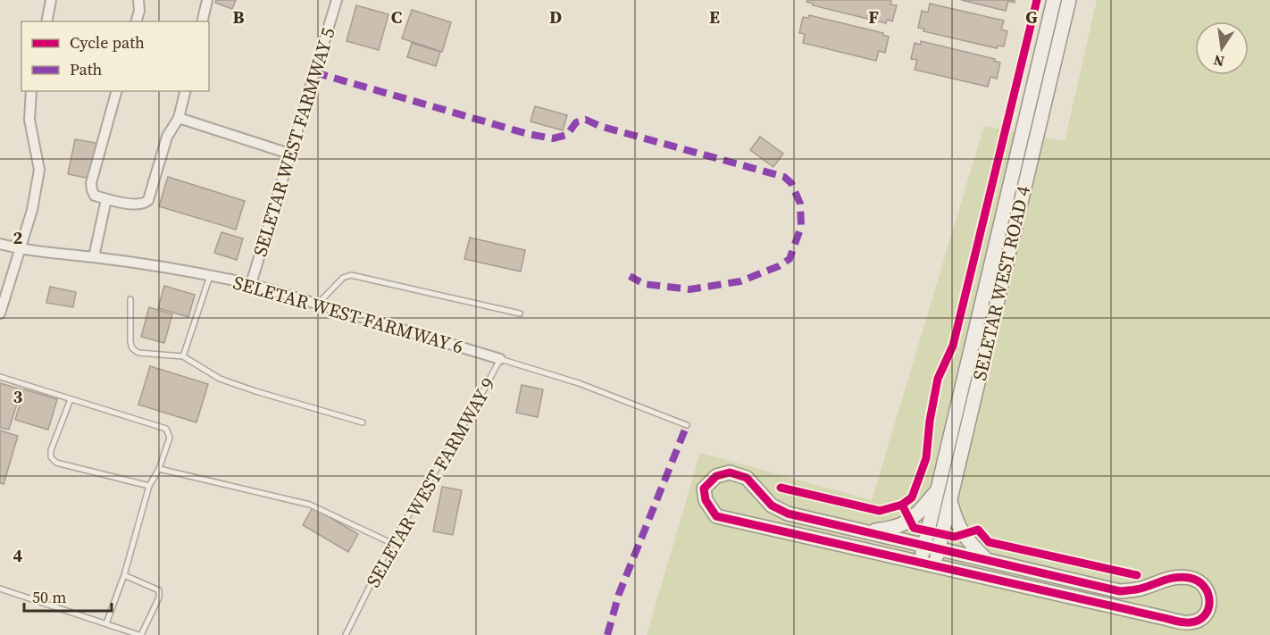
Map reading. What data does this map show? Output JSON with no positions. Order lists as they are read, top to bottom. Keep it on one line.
{"streets":{"main road":["SELETAR WEST ROAD 4"],"street":["SELETAR WEST FARMWAY 5","SELETAR WEST FARMWAY 6"],"lane":["SELETAR WEST FARMWAY 9"]},"crossings":[["SELETAR WEST FARMWAY 5","SELETAR WEST FARMWAY 6"],["SELETAR WEST FARMWAY 6","SELETAR WEST FARMWAY 9"]],"legend":["Cycle path","Path"],"scale_bar":"50 m","north":"bottom","grid":{"columns":["B","C","D","E","F","G"],"rows":["2","3","4"]}}
